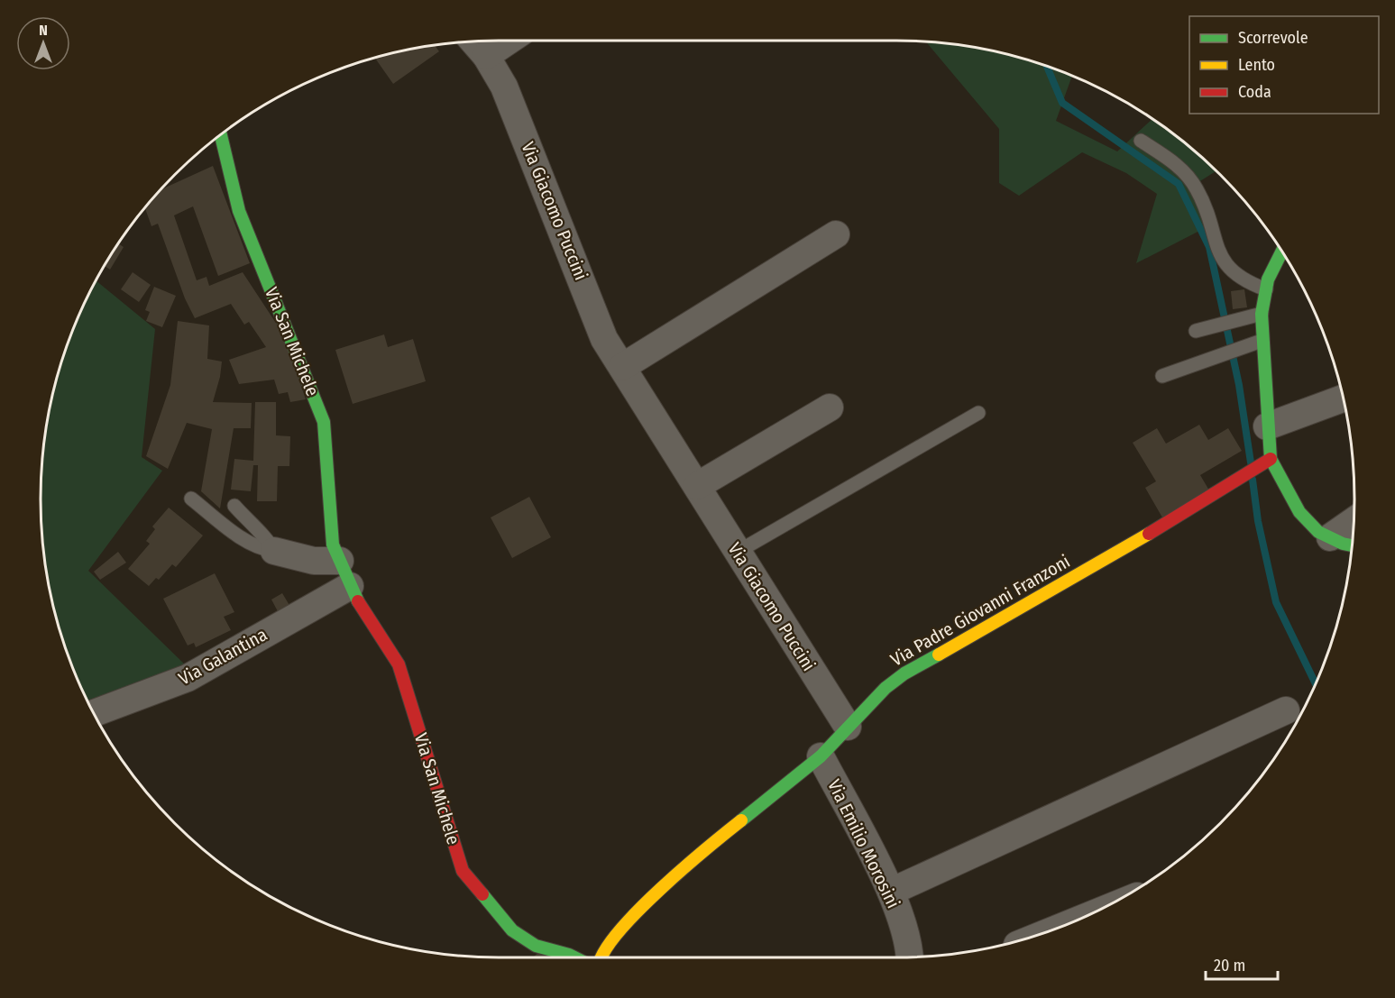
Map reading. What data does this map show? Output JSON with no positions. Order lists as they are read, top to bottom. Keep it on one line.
{"streets":{"street":["Via Giacomo Puccini","Via San Michele","Via Padre Giovanni Franzoni","Via Galantina","Via Emilio Morosini"]},"crossings":[["Via Giacomo Puccini","Via Padre Giovanni Franzoni"],["Via San Michele","Via Galantina"],["Via Padre Giovanni Franzoni","Via Emilio Morosini"]],"legend":["Scorrevole","Lento","Coda"],"scale_bar":"20 m","north":"top"}
